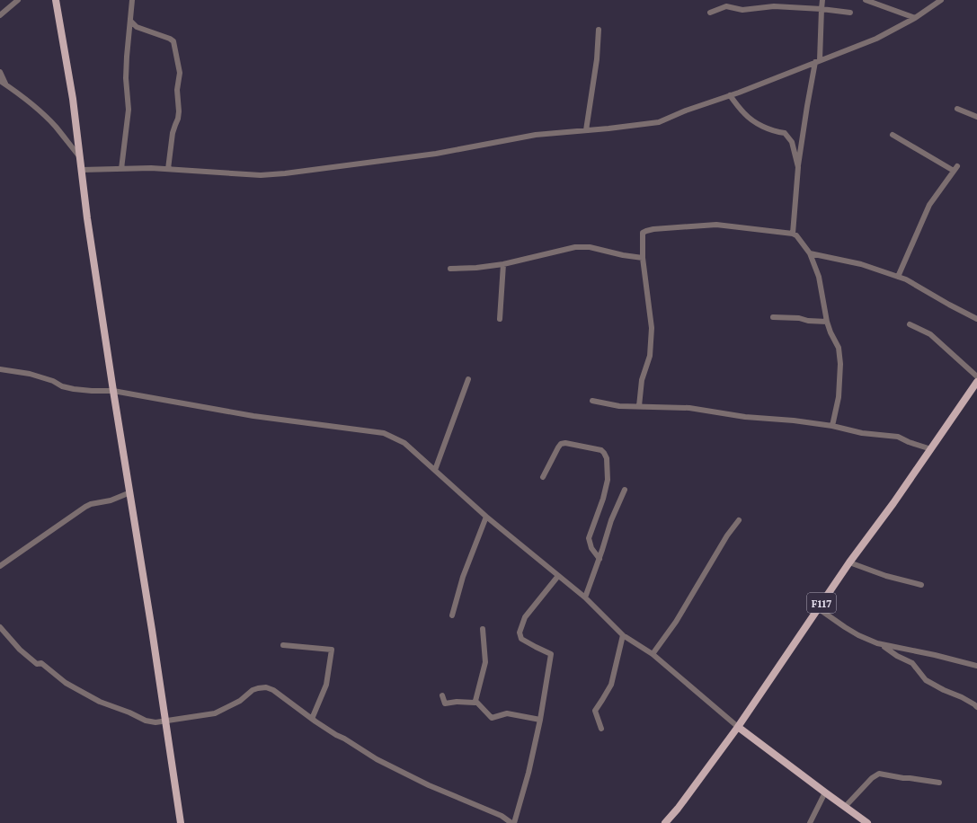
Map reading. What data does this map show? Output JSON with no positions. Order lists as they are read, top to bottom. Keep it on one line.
{"streets":{"main road":["F117"]}}
